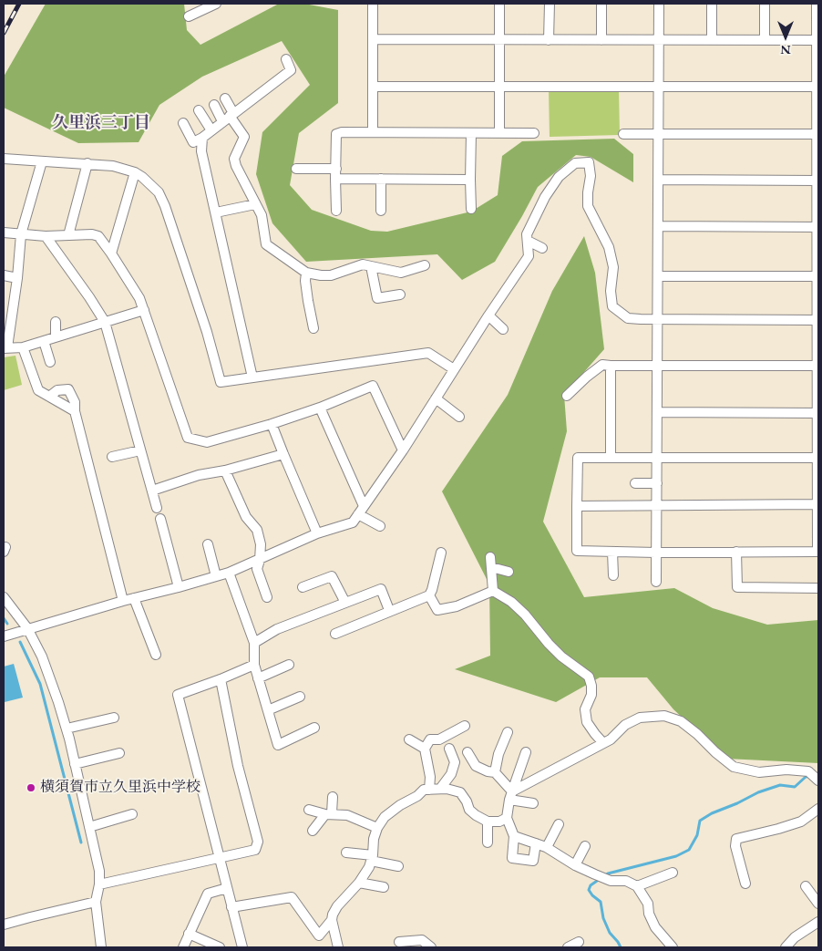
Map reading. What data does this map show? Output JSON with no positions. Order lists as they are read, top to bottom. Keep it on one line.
{"districts":["久里浜三丁目"],"places":["横須賀市立久里浜中学校"],"north":"bottom"}
